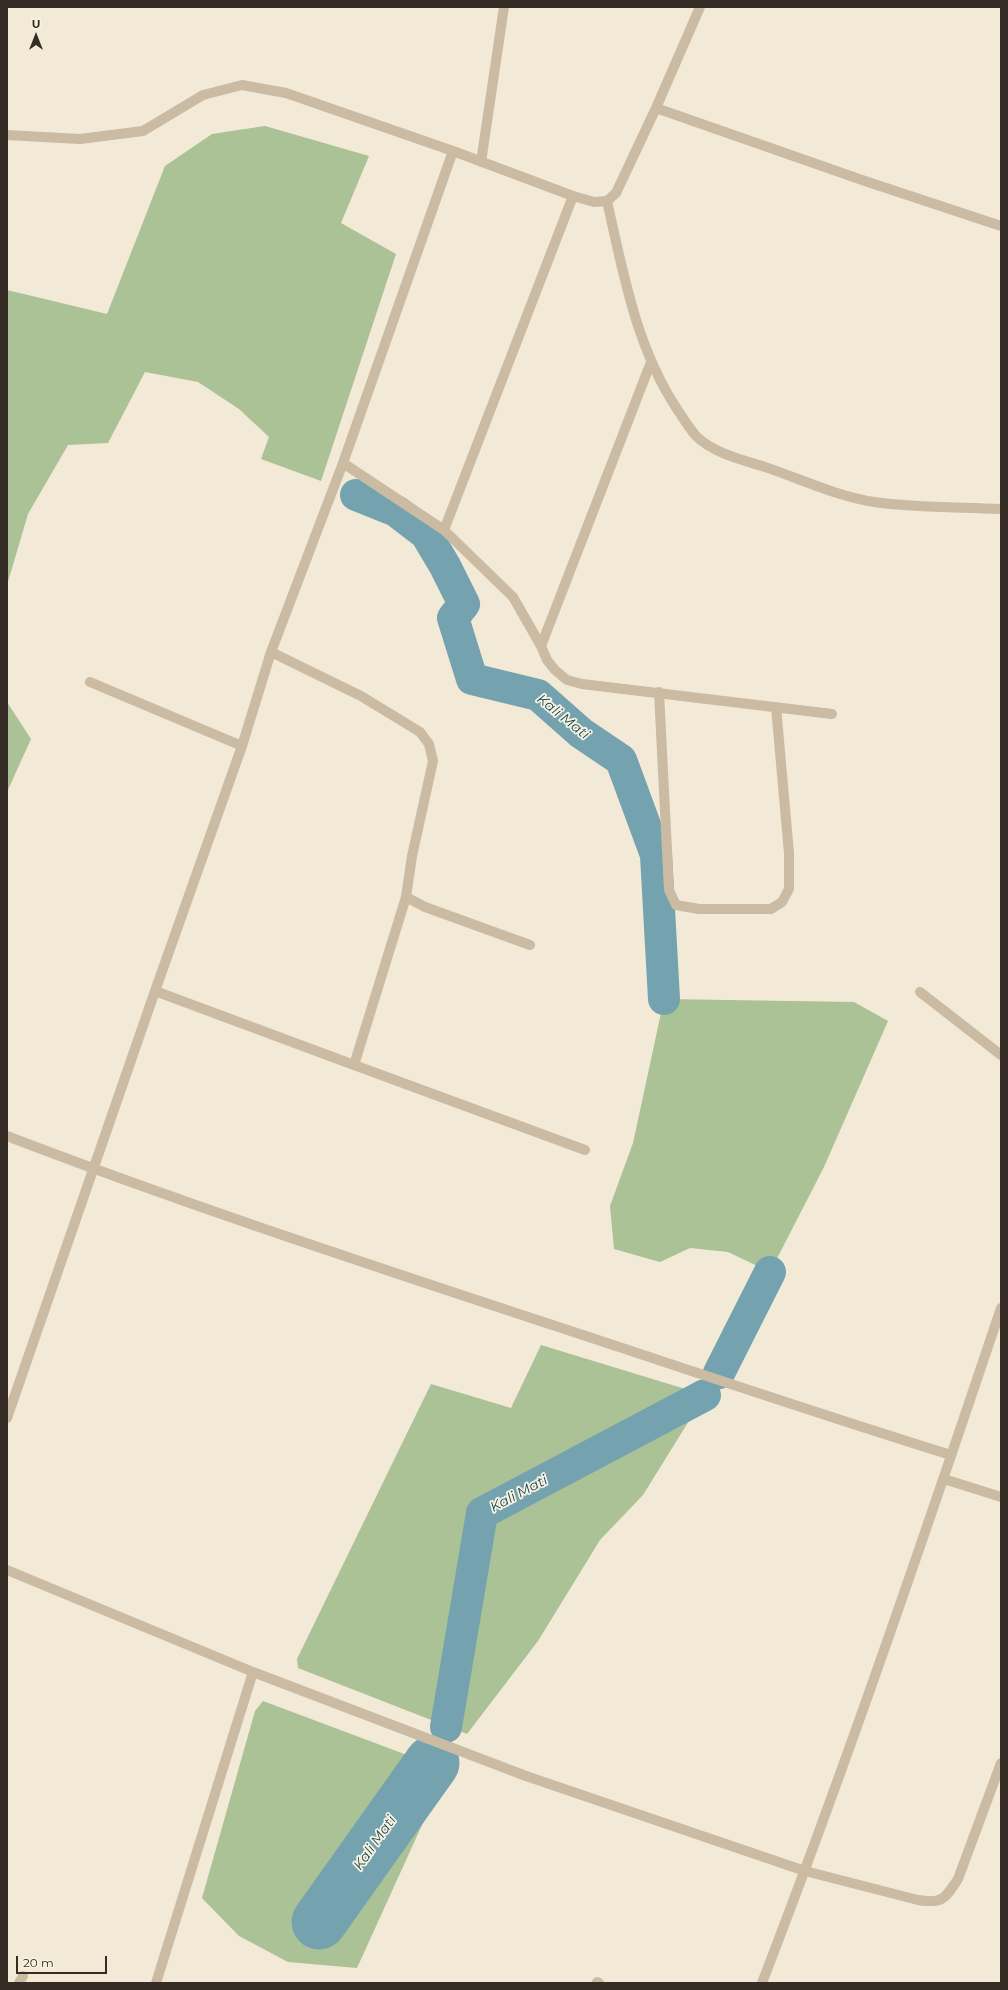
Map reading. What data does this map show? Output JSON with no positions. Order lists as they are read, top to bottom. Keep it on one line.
{"water":["Kali Mati"],"scale_bar":"20 m","north":"top"}
